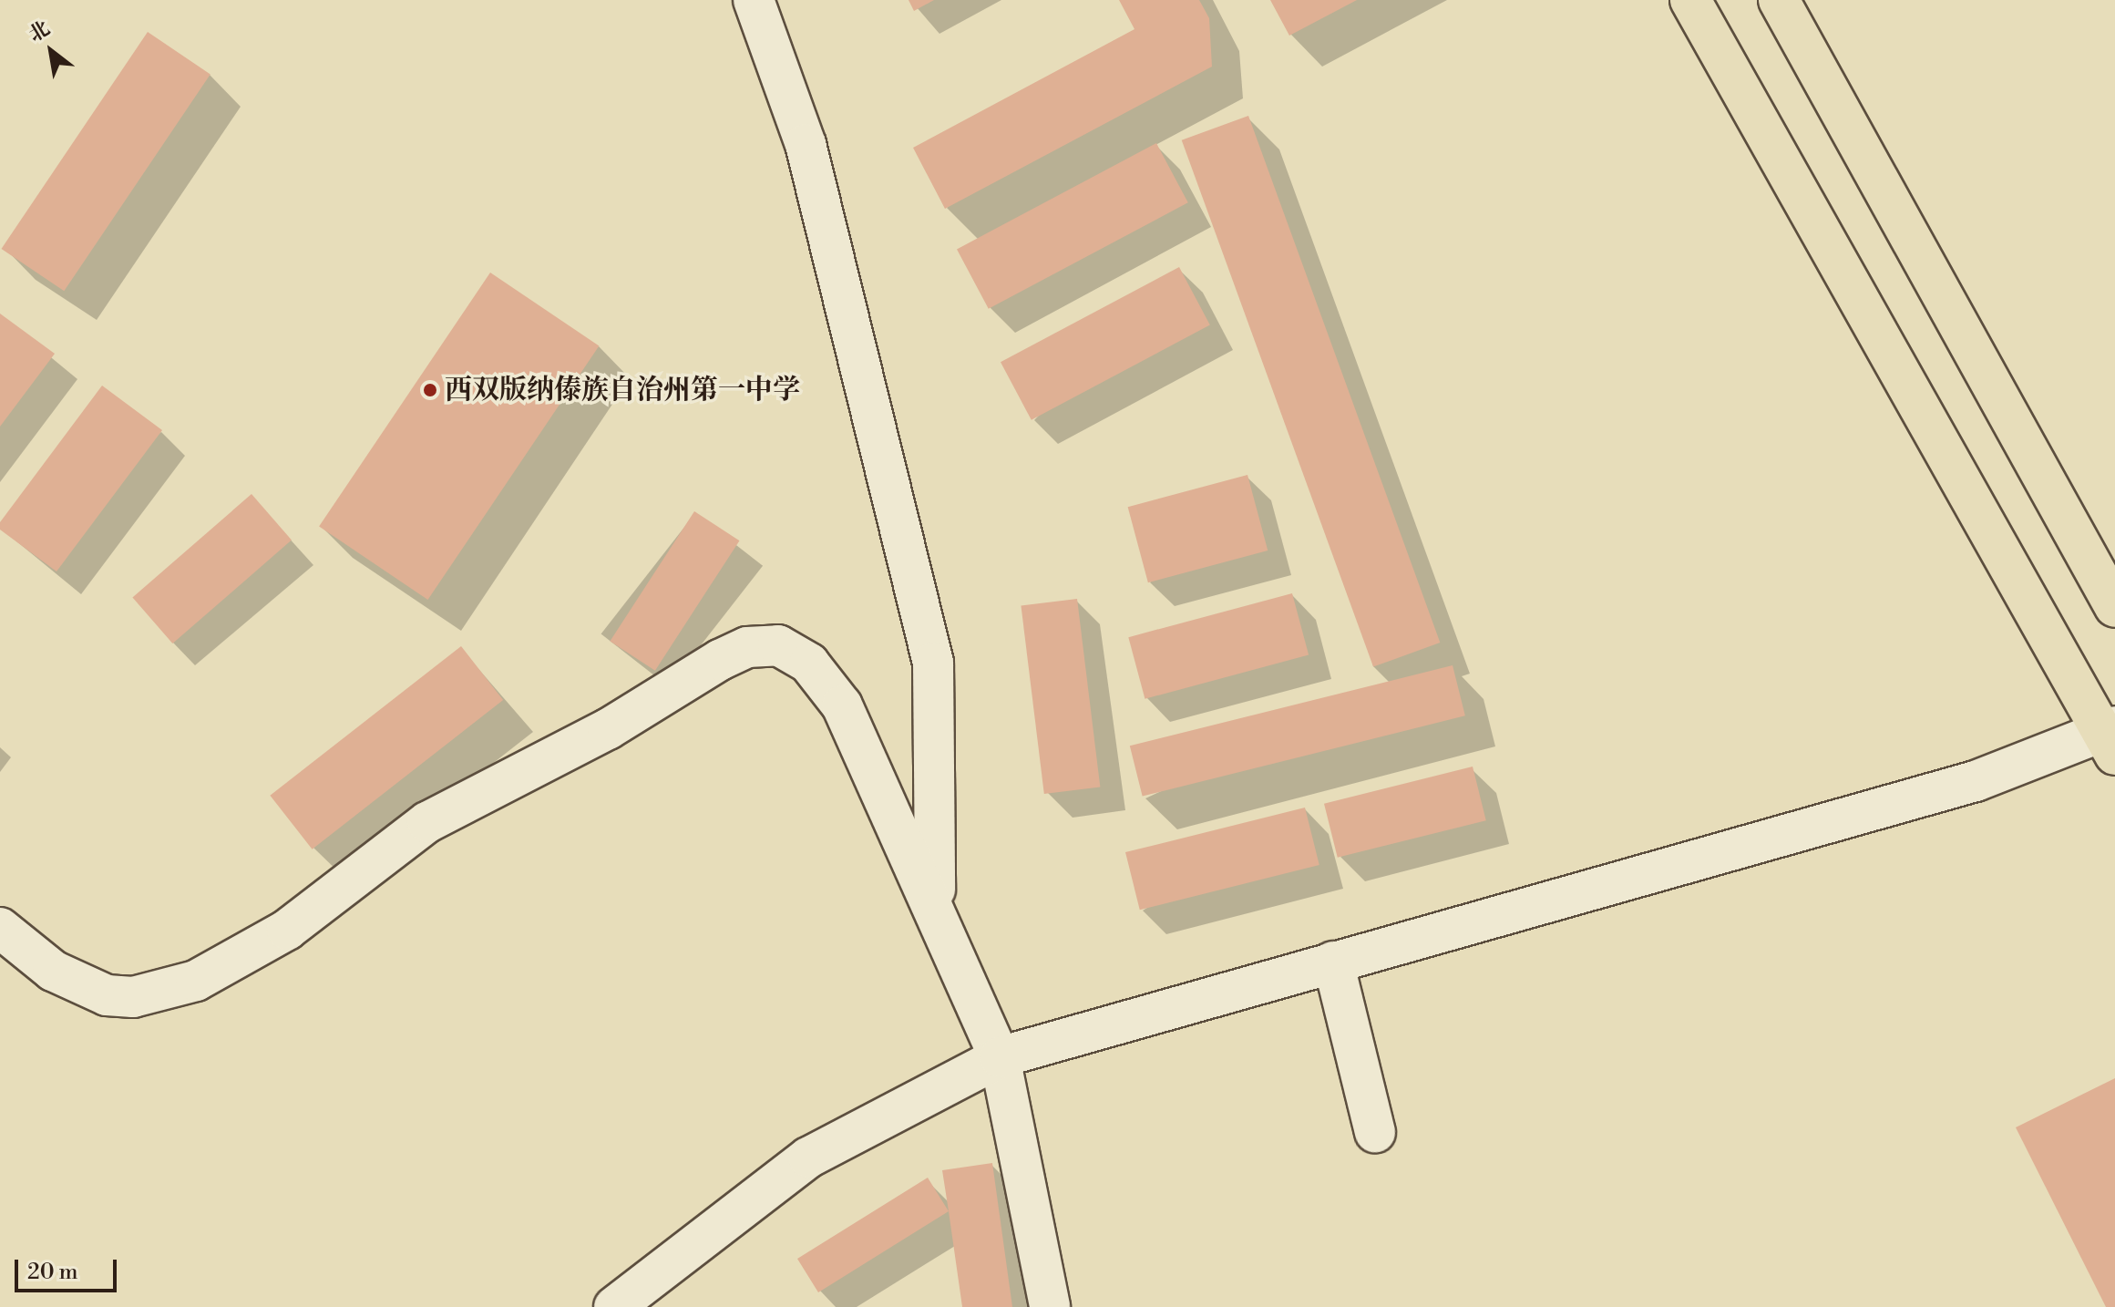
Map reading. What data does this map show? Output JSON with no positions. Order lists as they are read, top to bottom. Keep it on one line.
{"places":["西双版纳傣族自治州第一中学"],"scale_bar":"20 m","north":"top left"}
